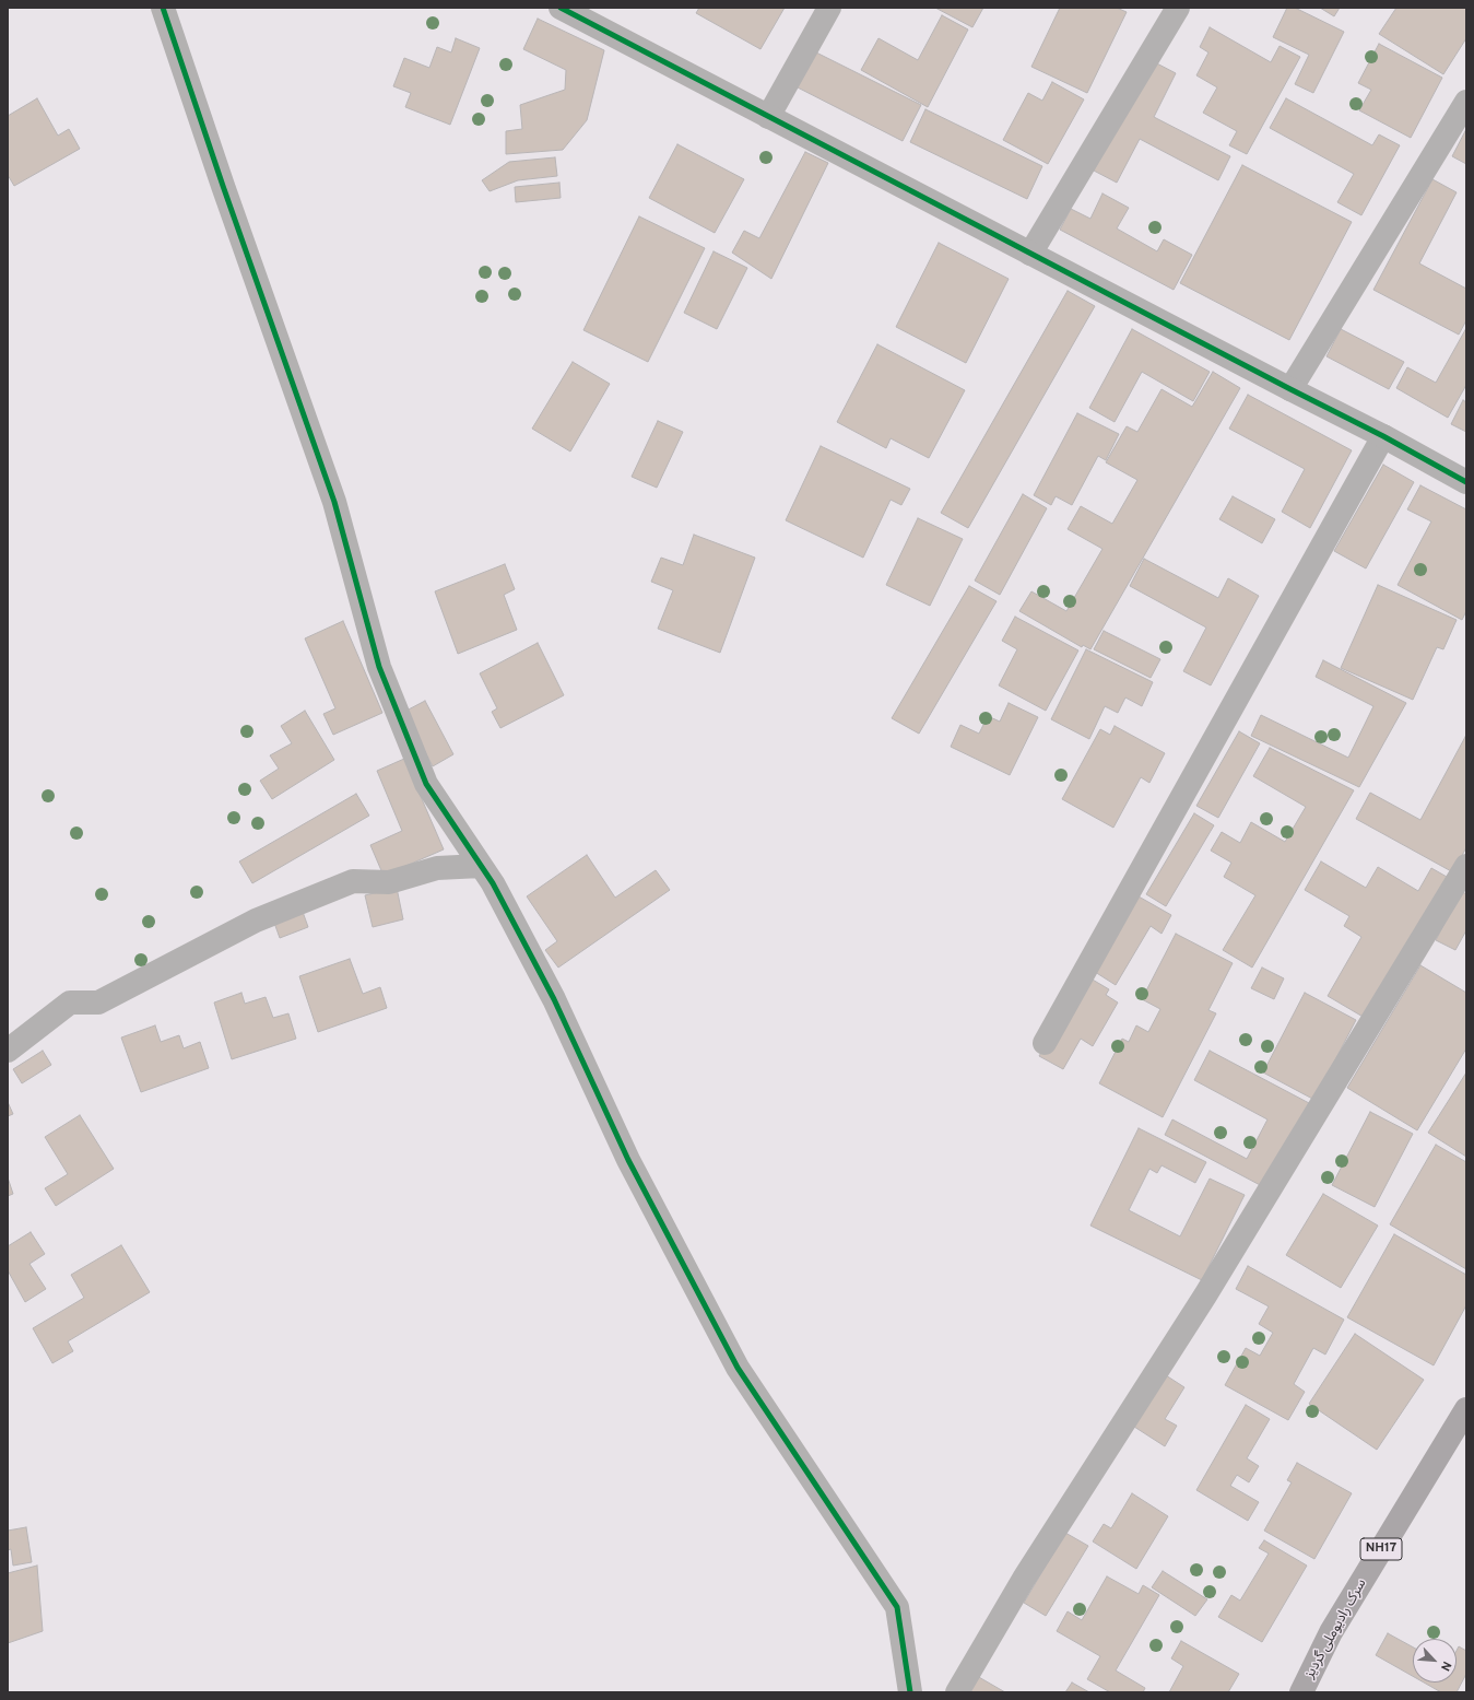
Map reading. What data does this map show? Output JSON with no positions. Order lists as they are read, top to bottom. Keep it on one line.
{"streets":{"highway":["NH17","سرک رادیوملی گردیز"]},"north":"bottom right"}
